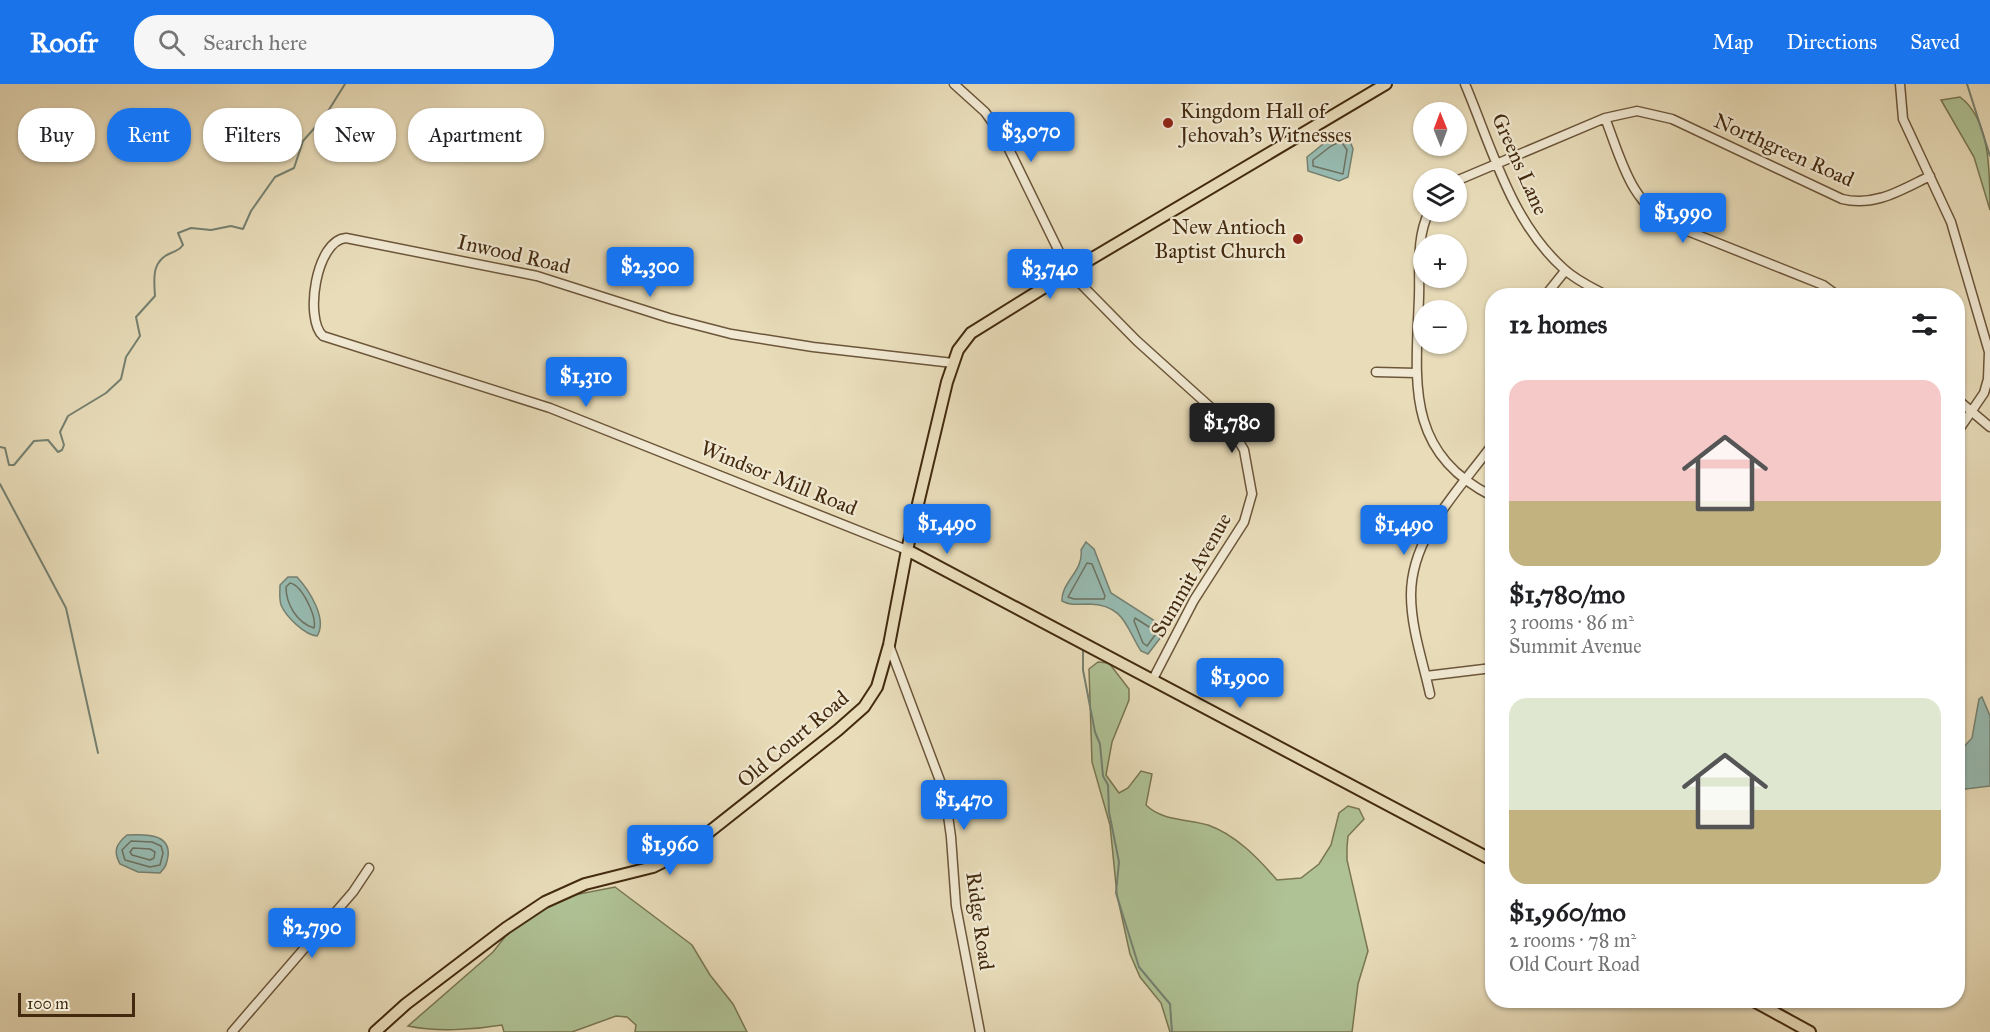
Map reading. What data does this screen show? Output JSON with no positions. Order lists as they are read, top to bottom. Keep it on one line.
{"streets":{"main road":["Windsor Mill Road","Old Court Road"],"street":["Northgreen Road","Greens Lane","Inwood Road","Summit Avenue","Ridge Road"]},"crossings":[["Northgreen Road","Greens Lane"],["Inwood Road","Windsor Mill Road"],["Inwood Road","Old Court Road"],["Windsor Mill Road","Summit Avenue"],["Windsor Mill Road","Old Court Road"],["Summit Avenue","Old Court Road"],["Old Court Road","Ridge Road"]],"places":["Kingdom Hall of Jehovah's Witnesses","New Antioch Baptist Church"],"scale_bar":"100 m","north":"top","page":{"header":"Roofr","search":"Search here","nav":["Map","Directions","Saved"],"map_buttons":["+","−"],"chip":["Buy","Rent","Filters","New","Apartment"],"price":["$3,070","$1,990","$2,300","$3,740","$1,310","$1,780","$1,490","$1,490","$1,900","$1,470","$1,960","$2,790"],"heading":"12 homes","list":[{"name":"$1,780/mo","note":"3 rooms · 86 m² · Summit Avenue"},{"name":"$1,960/mo","note":"2 rooms · 78 m² · Old Court Road"}],"scale":"100 m"}}
